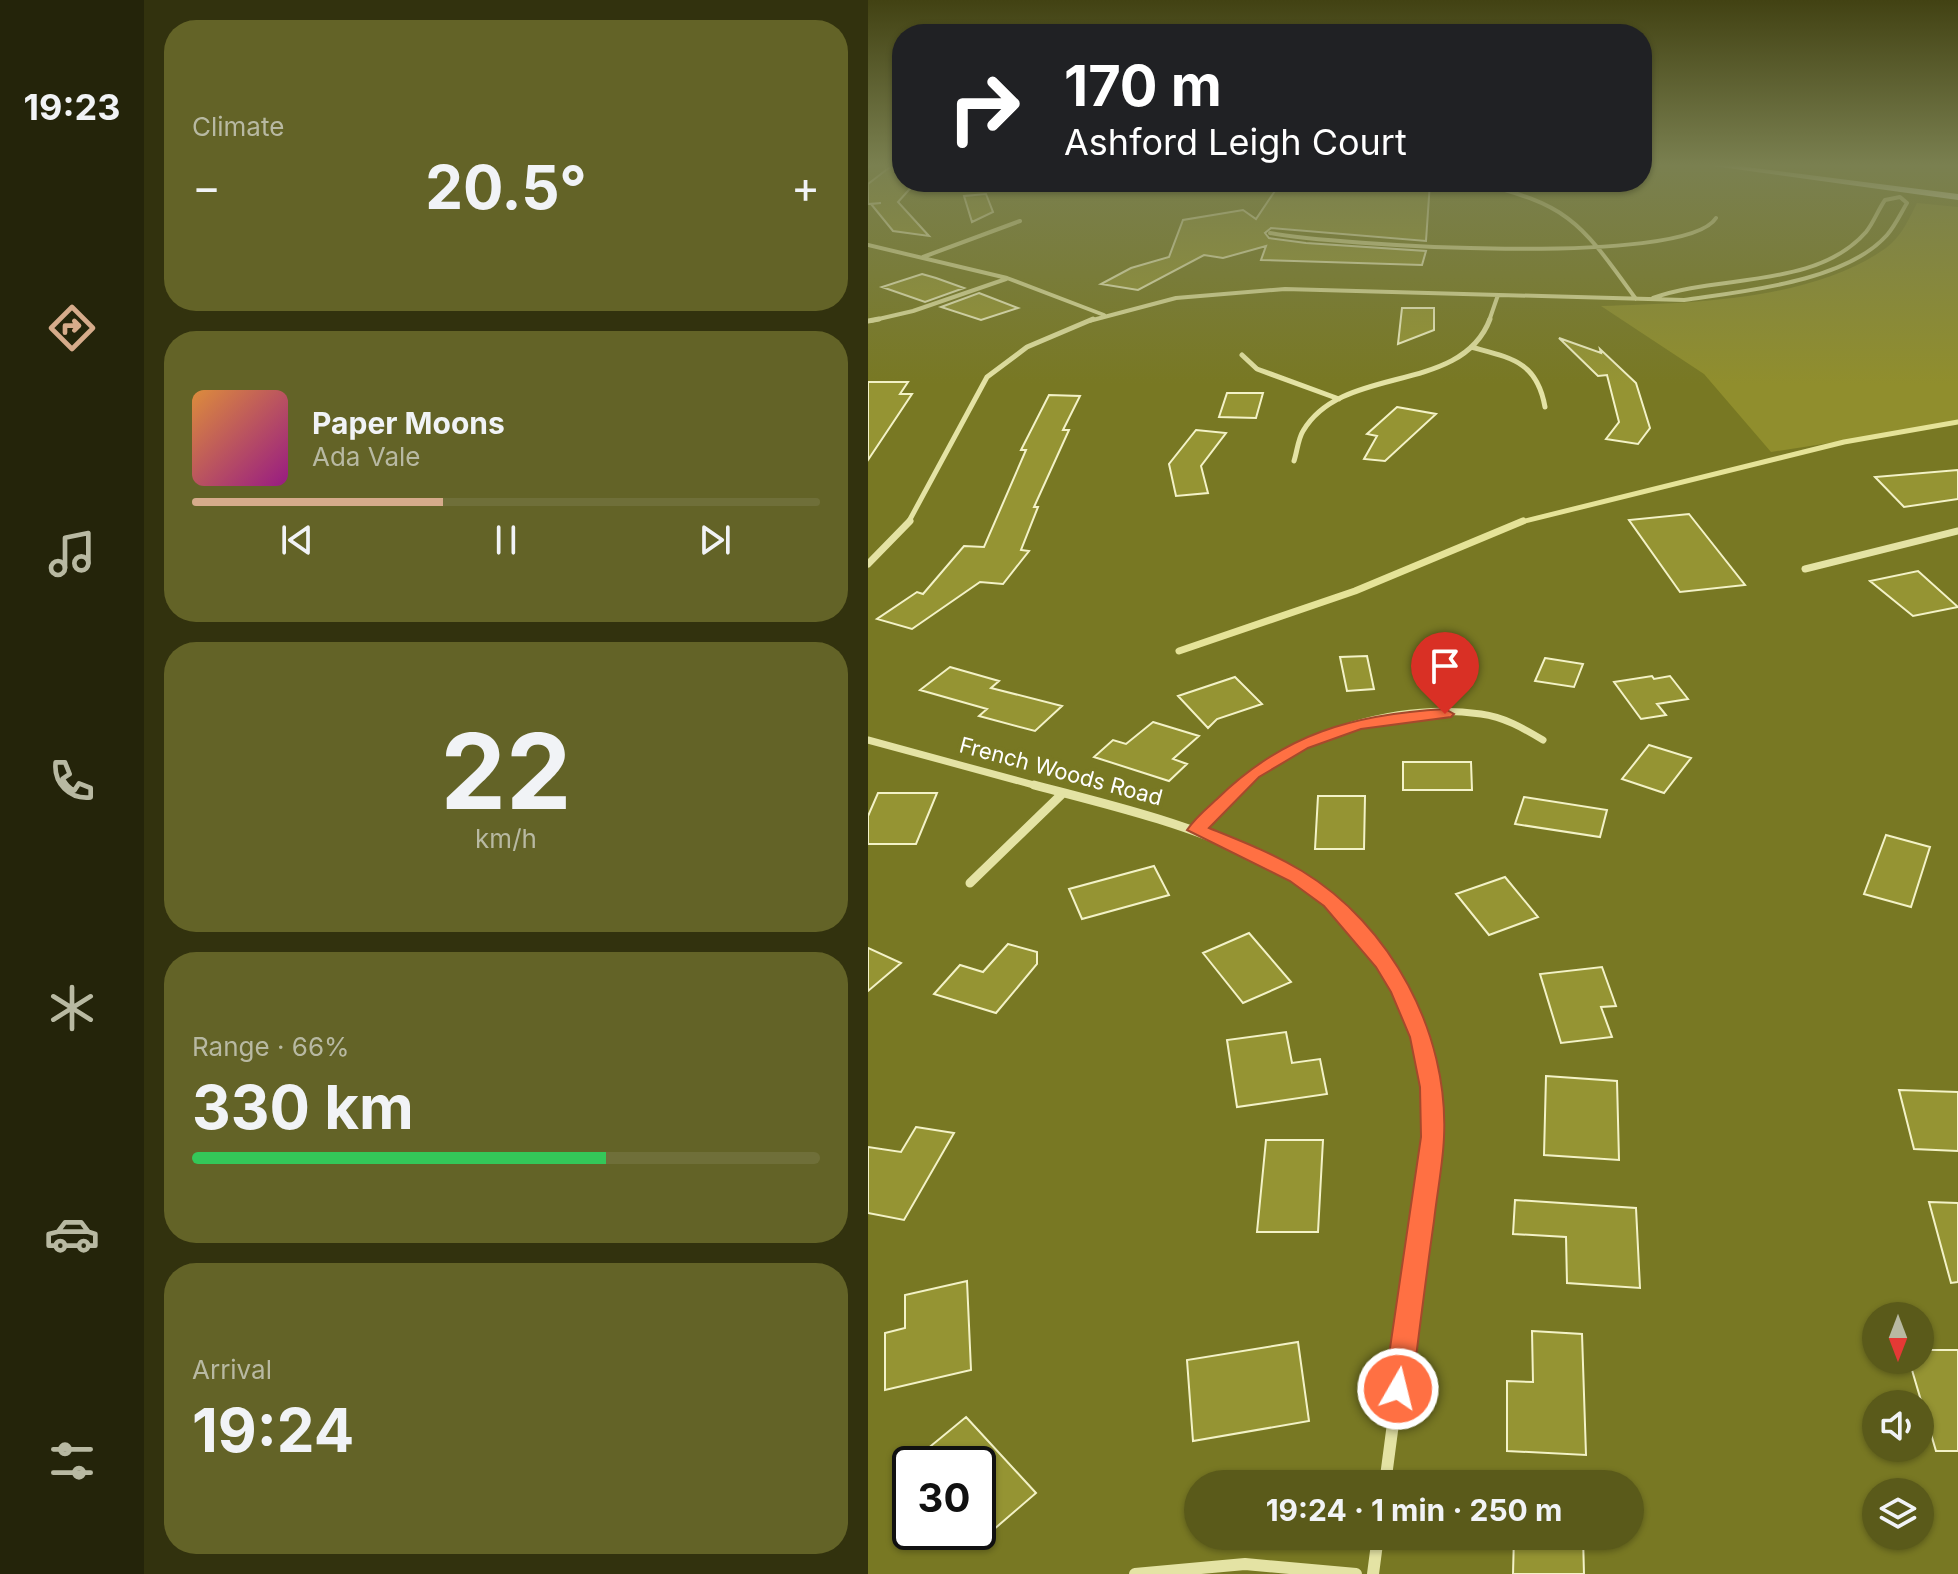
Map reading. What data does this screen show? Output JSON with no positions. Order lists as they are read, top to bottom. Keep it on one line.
{"streets":{"street":["French Woods Road"]},"north":"bottom","page":{"tabs":"19:23","tile":["Climate",["22","km/h"],["Range · 66%","330 km"],["Arrival","19:24"]],"turn":["170 m","Ashford Leigh Court"],"heat":["−","20.5°","+"],"song":["Paper Moons","Ada Vale"],"limit":"30","trip":"19:24 · 1 min · 250 m"}}
